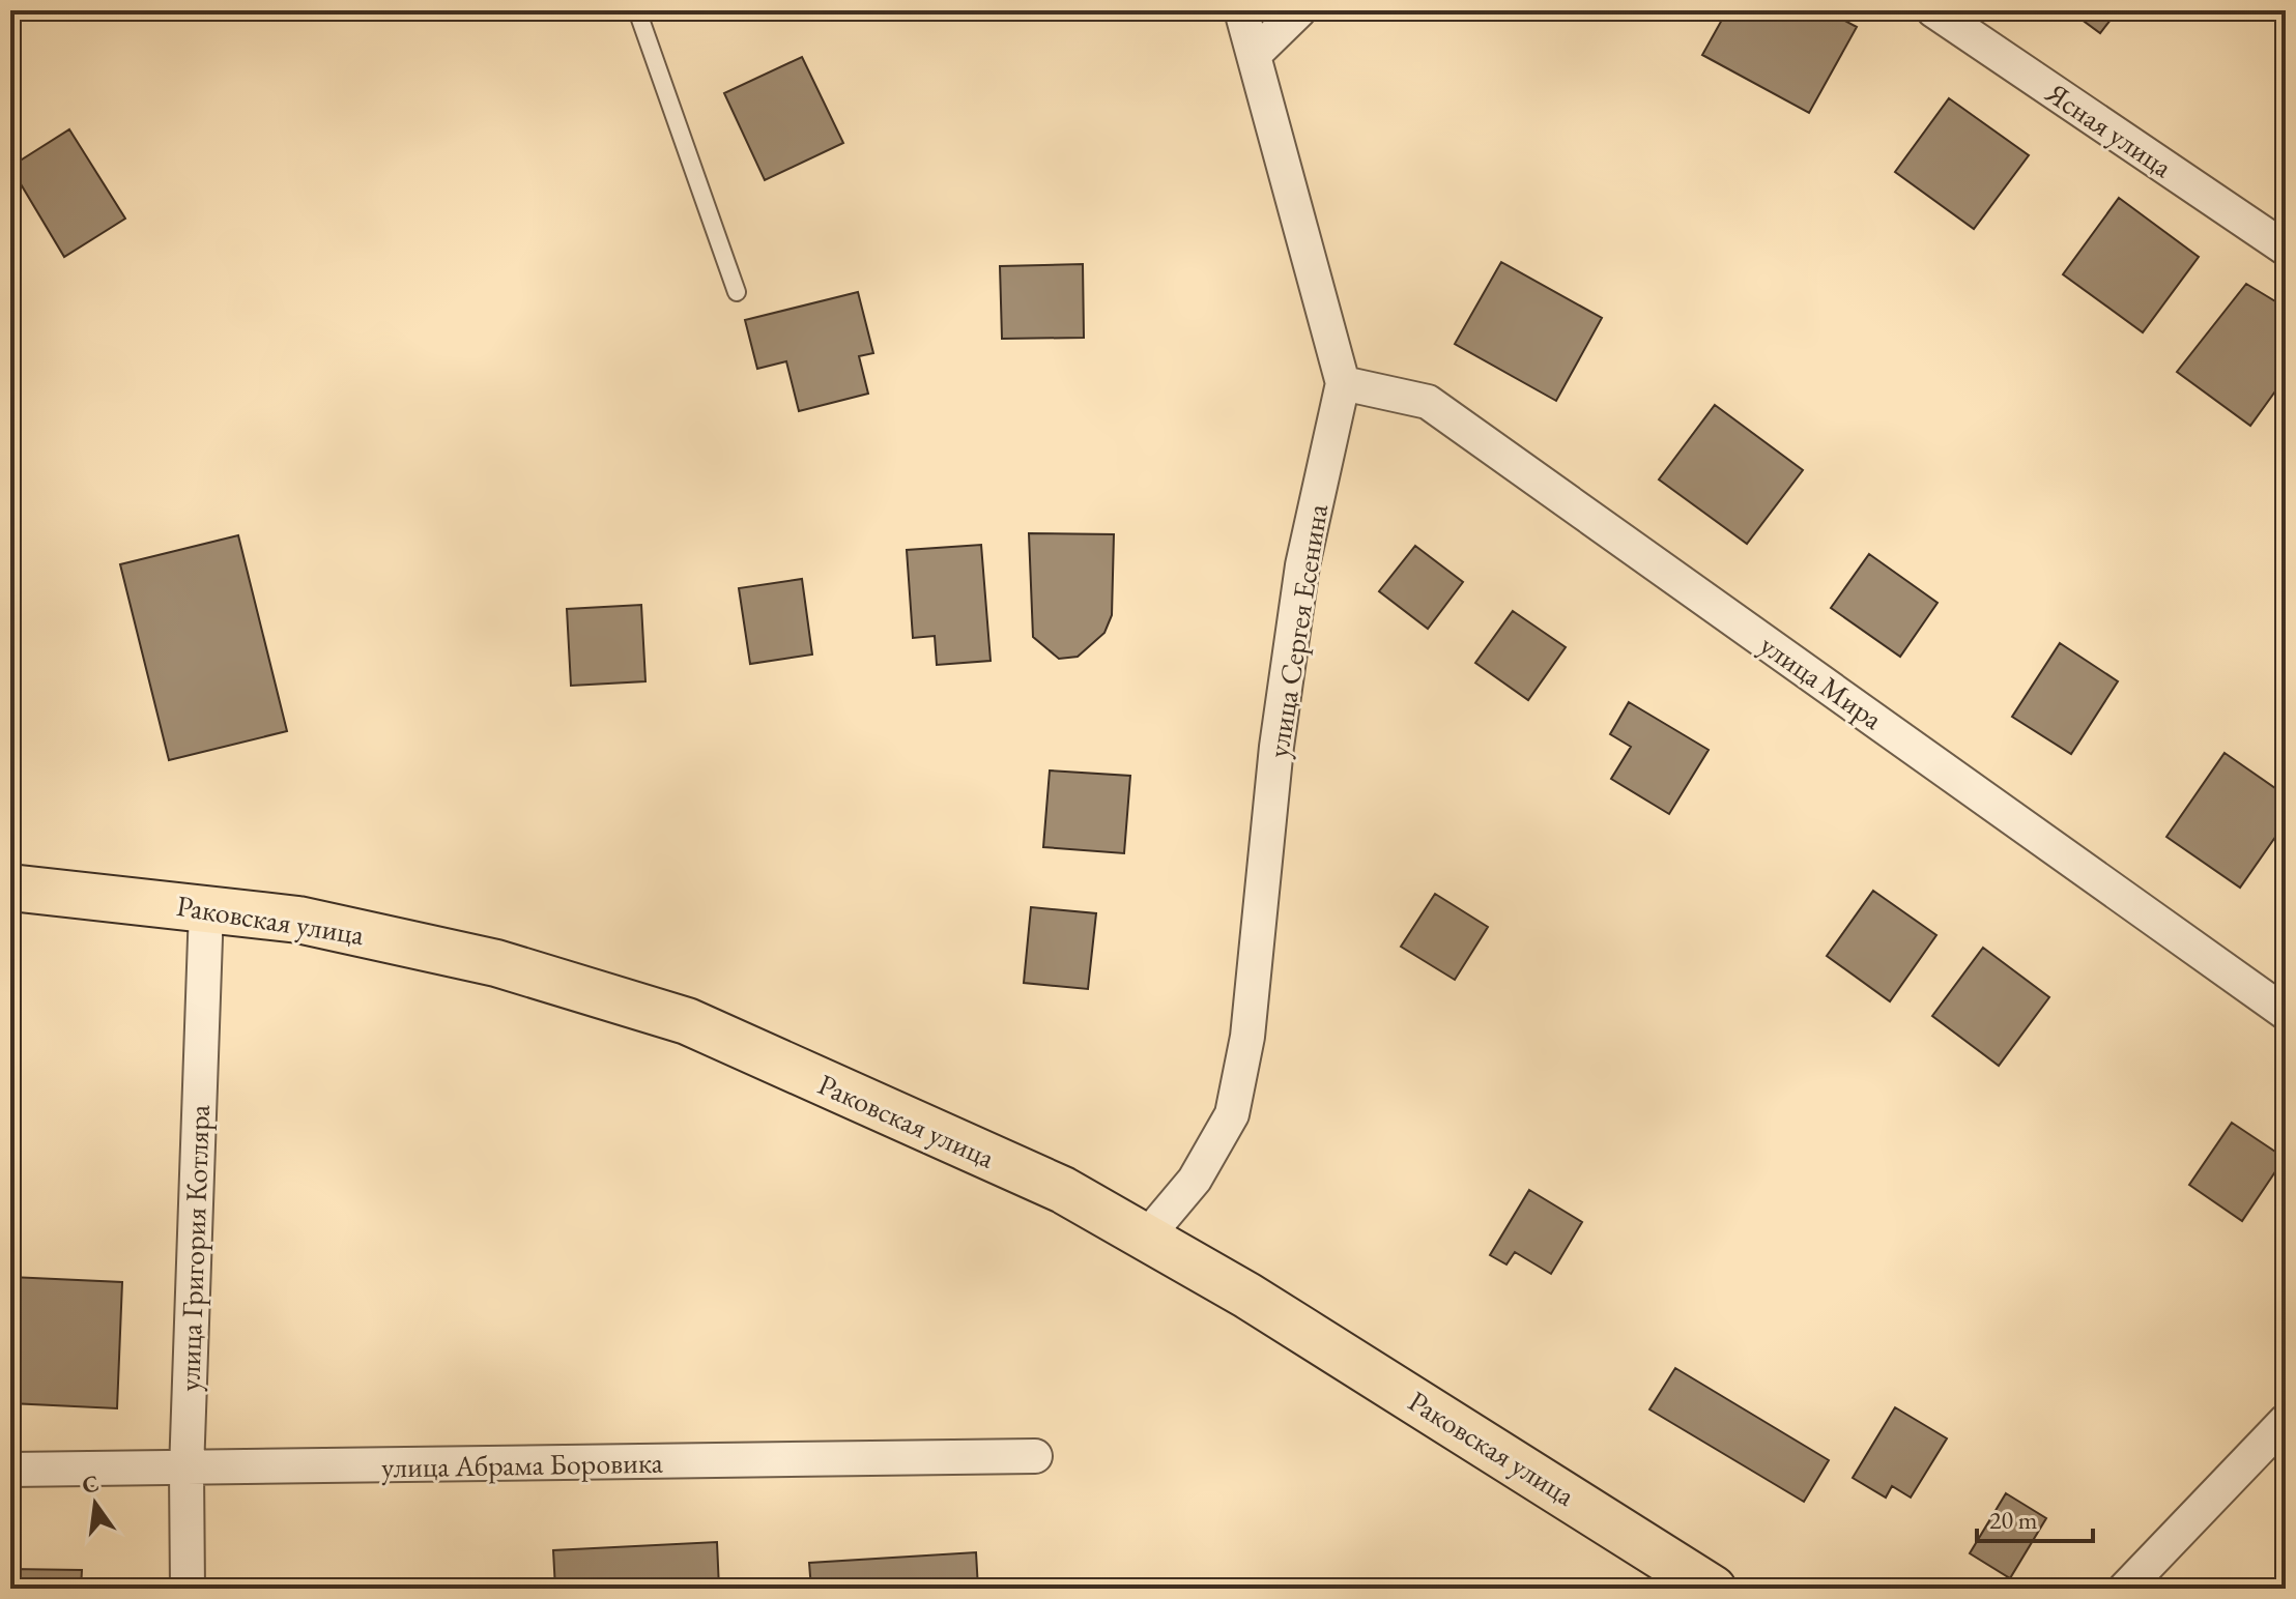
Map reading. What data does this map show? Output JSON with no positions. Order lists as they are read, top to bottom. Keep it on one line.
{"streets":{"main road":["Раковская улица"],"street":["Ясная улица","улица Сергея Есенина","улица Мира","улица Григория Котляра","улица Абрама Боровика"]},"crossings":[["улица Сергея Есенина","улица Мира"],["улица Сергея Есенина","Раковская улица"],["Раковская улица","улица Григория Котляра"],["улица Григория Котляра","улица Абрама Боровика"]],"scale_bar":"20 m","north":"top"}
